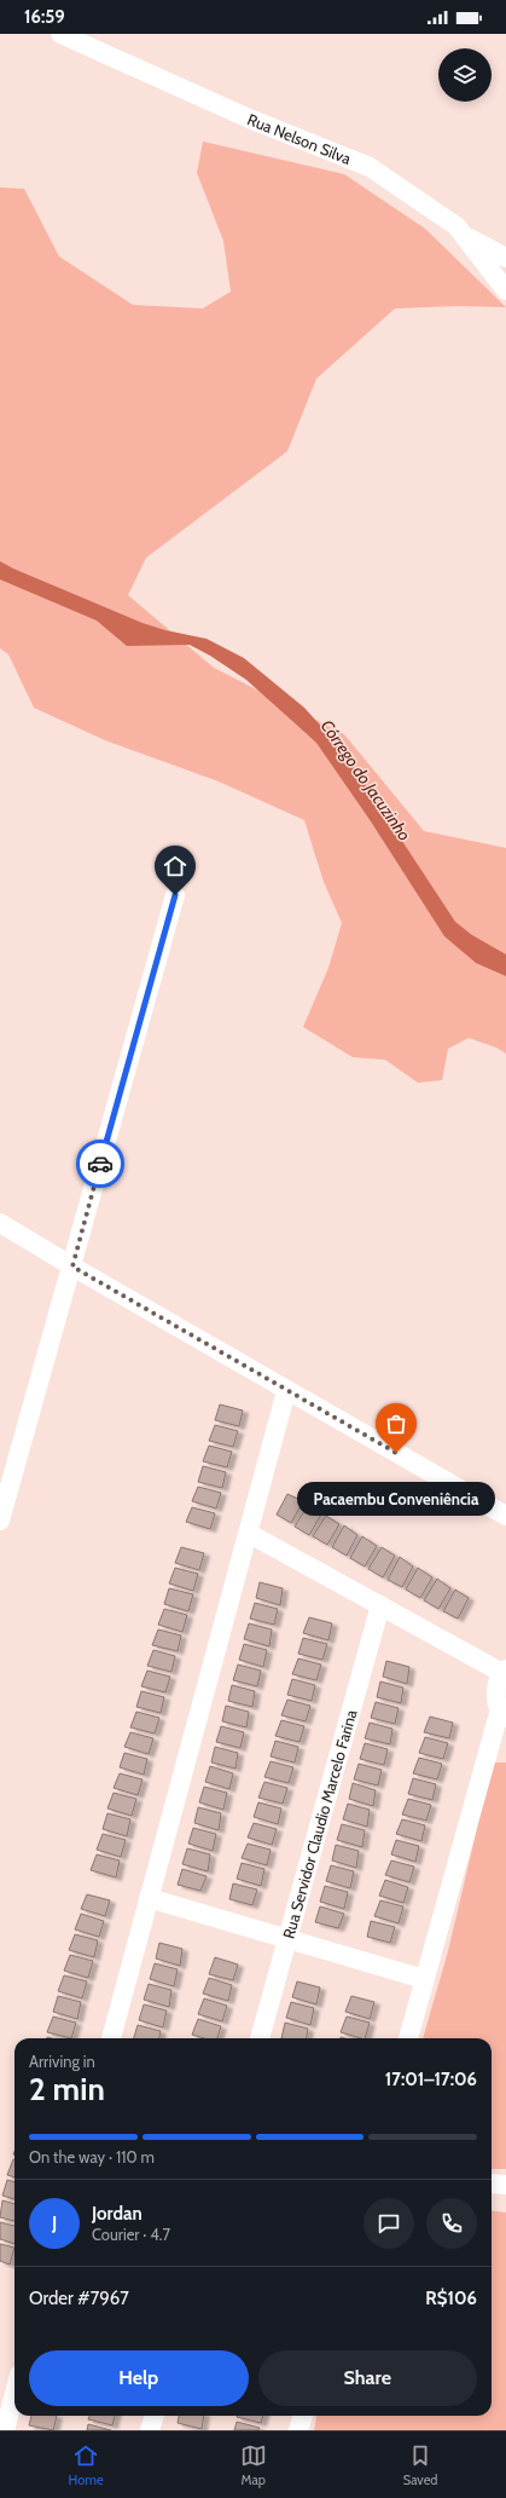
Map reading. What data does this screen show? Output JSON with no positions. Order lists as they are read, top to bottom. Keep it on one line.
{"streets":{"street":["Rua Nelson Silva","Rua Servidor Claudio Marcelo Farina"]},"water":["Córrego do Jacuzinho"],"places":["Pacaembu Conveniência"],"page":{"status":"16:59","bubble":"Pacaembu Conveniência","heading":["2 min","Arriving in","17:01–17:06"],"panel":["Jordan","Courier · 4.7","Order #7967","R$106"],"bar":"On the way · 110 m","round":"J","buttons":["Help","Share"],"tabs":["Home","Map","Saved"]}}
